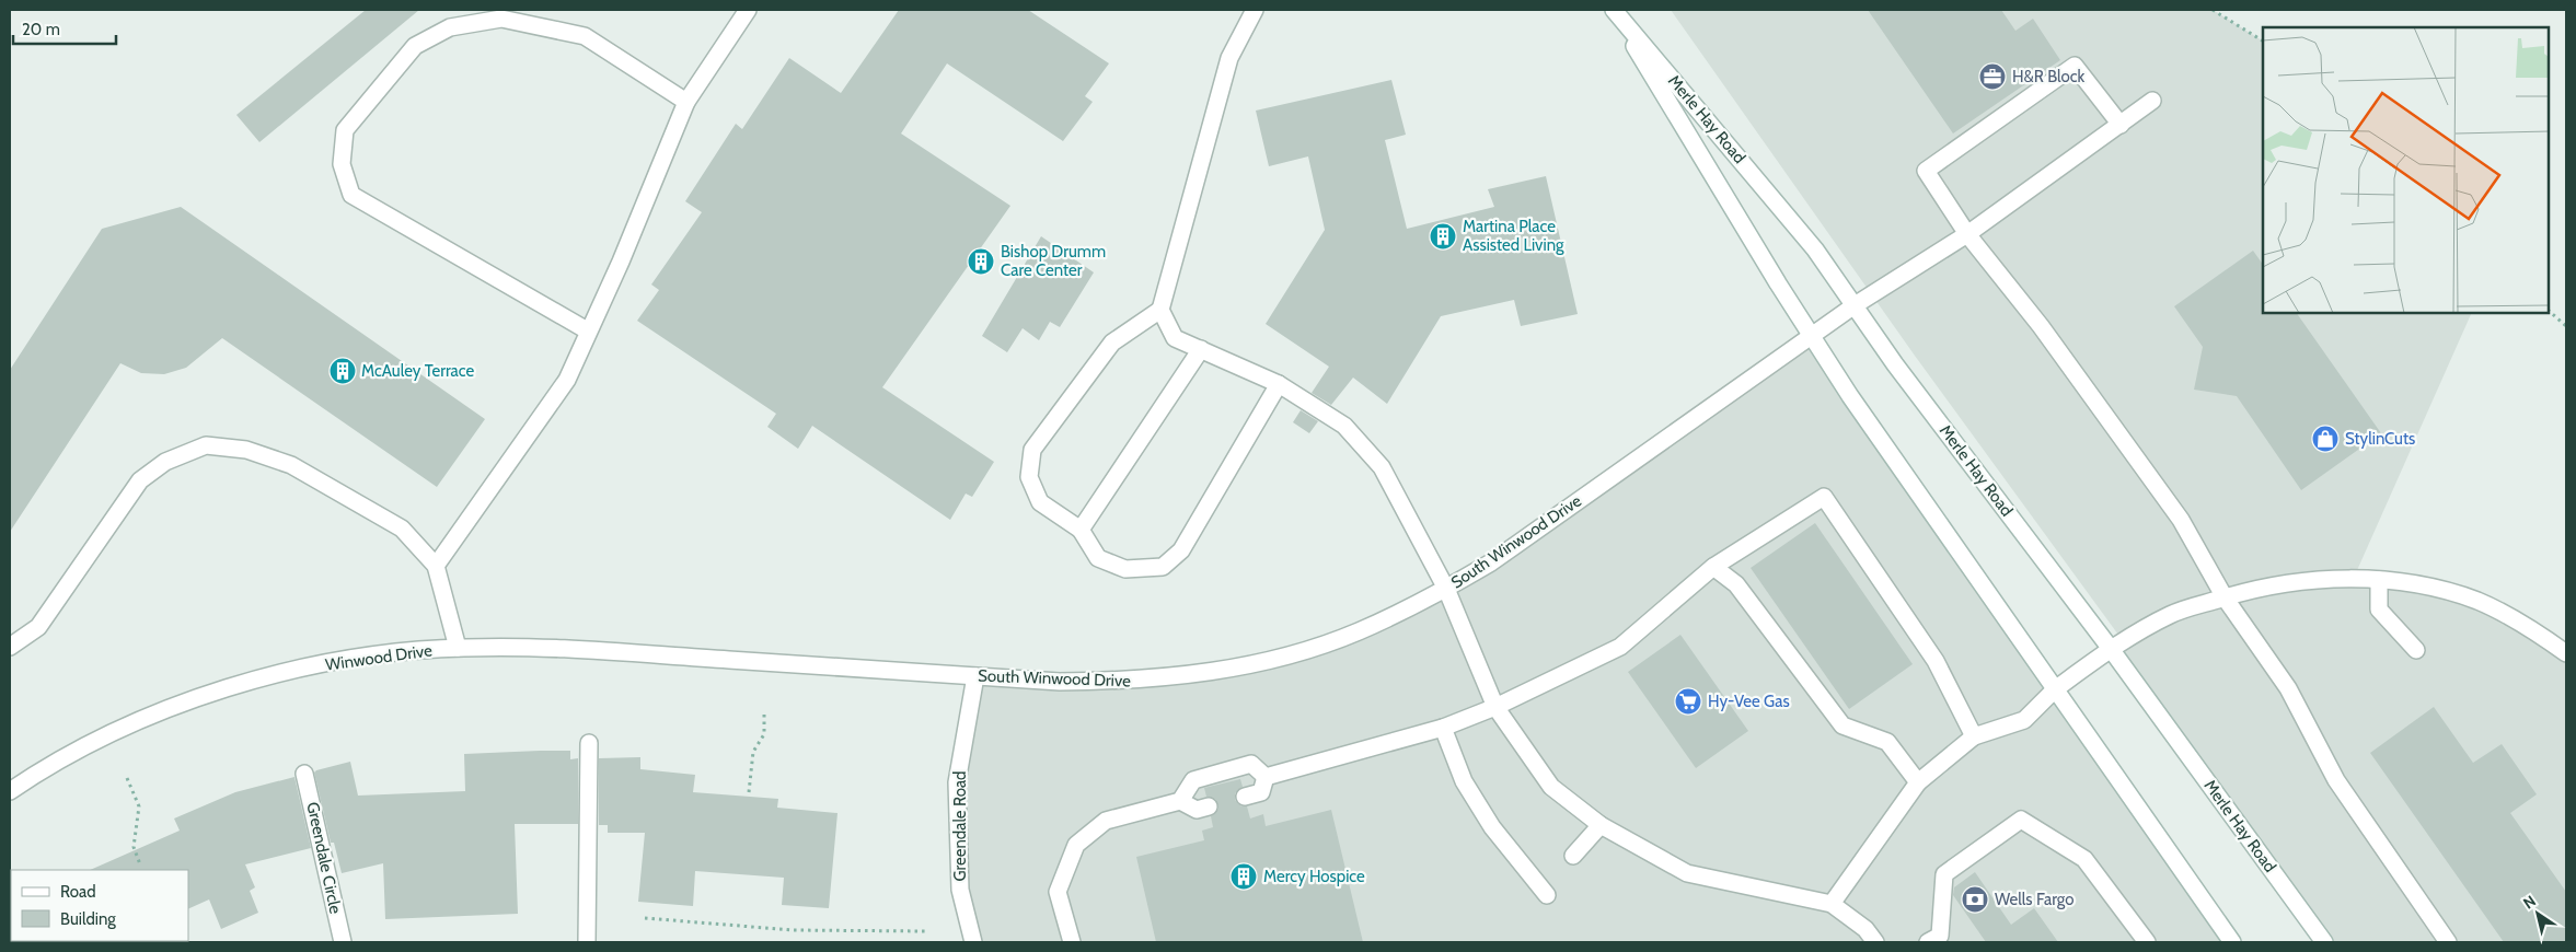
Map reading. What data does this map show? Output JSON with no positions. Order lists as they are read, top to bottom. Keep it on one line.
{"streets":{"street":["Merle Hay Road","South Winwood Drive","Winwood Drive","Greendale Road","Greendale Circle"]},"crossings":[["Merle Hay Road","South Winwood Drive"],["South Winwood Drive","Winwood Drive"],["South Winwood Drive","Greendale Road"]],"places":{"office":["H&R Block"],"building":["Martina Place Assisted Living","Bishop Drumm Care Center","McAuley Terrace","Mercy Hospice"],"shop":["StylinCuts"],"supermarket":["Hy-Vee Gas"],"bank":["Wells Fargo"]},"legend":["Road","Building"],"scale_bar":"20 m","north":"top left"}
